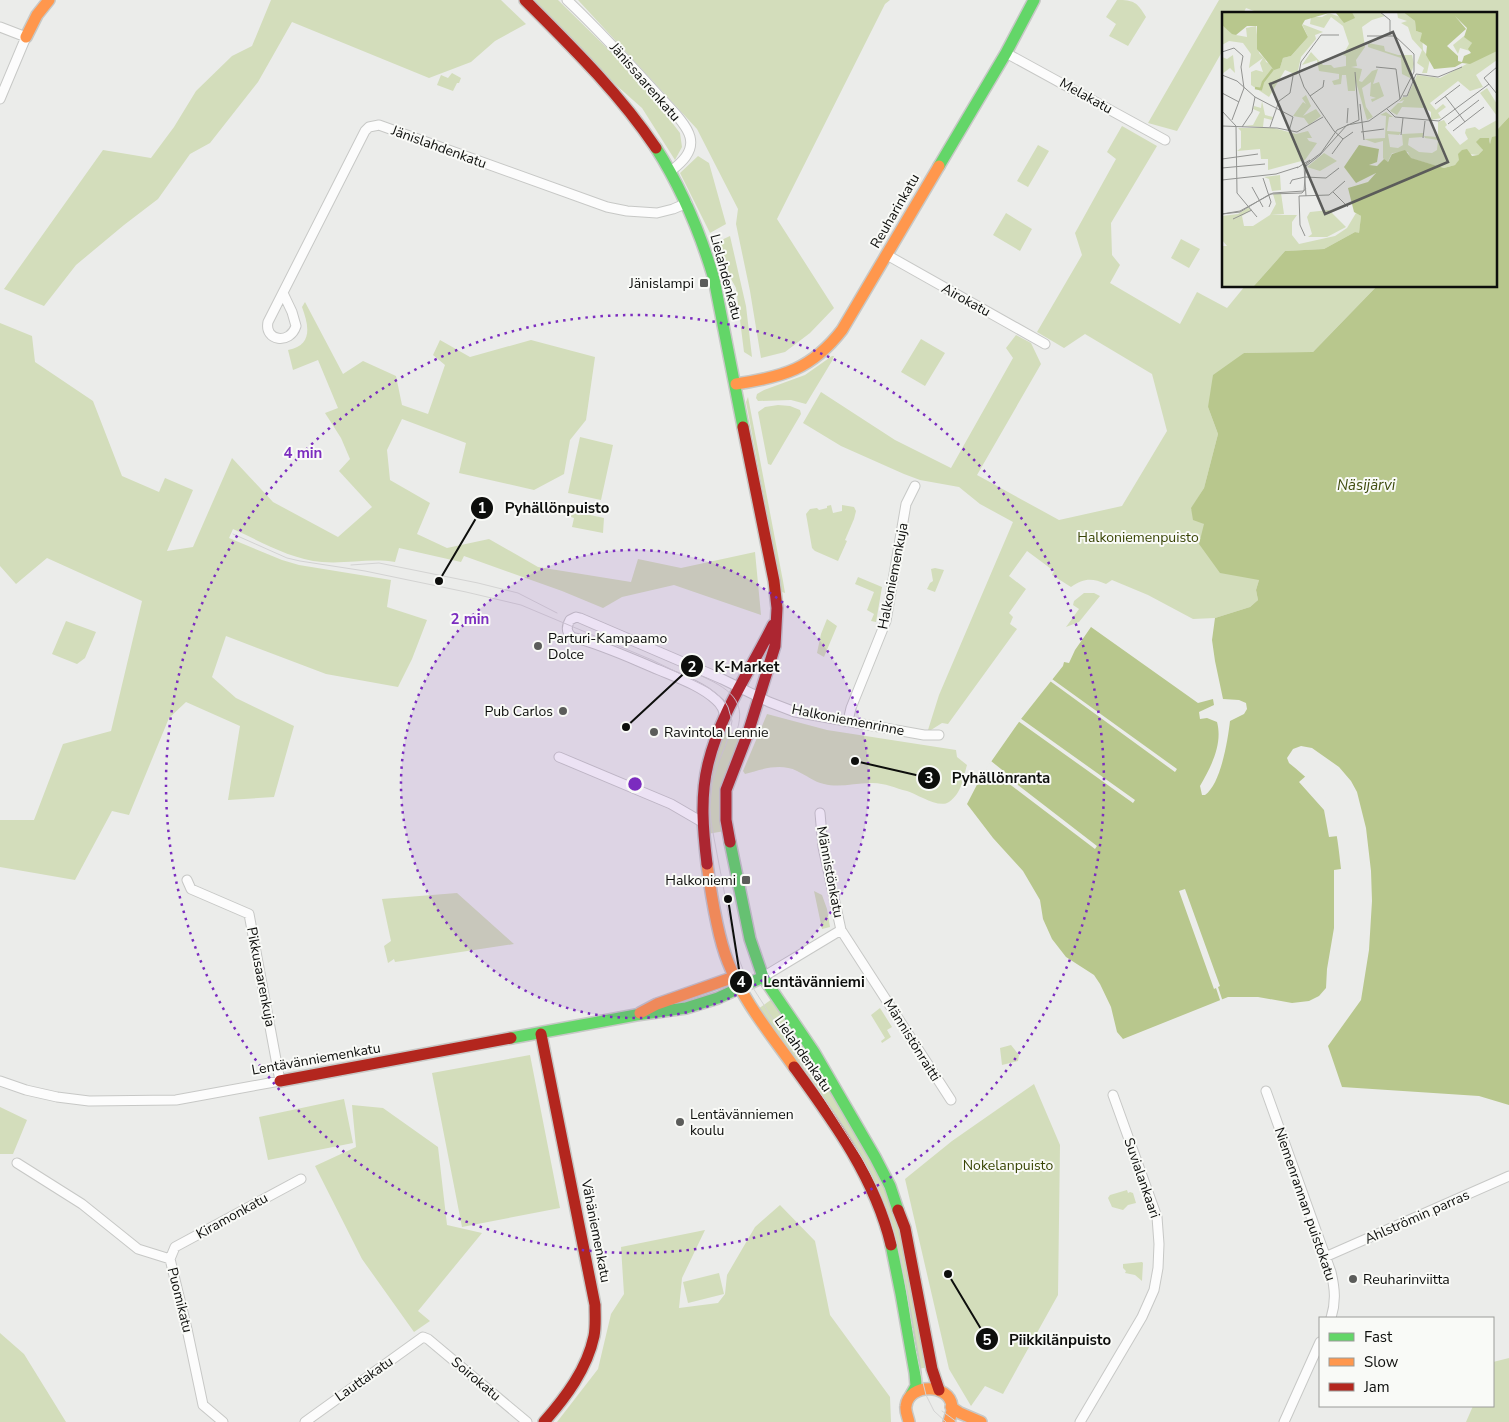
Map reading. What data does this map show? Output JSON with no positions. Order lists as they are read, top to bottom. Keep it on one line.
{"streets":{"main road":["Reuharinkatu","Lielahdenkatu","Lentävänniemenkatu","Vähäniemenkatu"],"street":["Jänissaarenkatu","Melakatu","Jänislahdenkatu","Airokatu","Halkoniemenkuja","Halkoniemenrinne","Männistönkatu","Pikkusaarenkuja","Männistönraitti","Suvialankaari","Niemenrannan puistokatu","Kiramonkatu","Ahlströmin parras","Puomikatu","Lauttakatu","Soirokatu"]},"crossings":[["Jänissaarenkatu","Lielahdenkatu"],["Melakatu","Reuharinkatu"],["Jänislahdenkatu","Lielahdenkatu"],["Reuharinkatu","Lielahdenkatu"],["Reuharinkatu","Airokatu"],["Lielahdenkatu","Halkoniemenrinne"],["Lielahdenkatu","Männistönkatu"],["Lielahdenkatu","Lentävänniemenkatu"],["Halkoniemenkuja","Halkoniemenrinne"],["Männistönkatu","Männistönraitti"],["Männistönkatu","Lentävänniemenkatu"],["Pikkusaarenkuja","Lentävänniemenkatu"],["Lentävänniemenkatu","Vähäniemenkatu"],["Niemenrannan puistokatu","Ahlströmin parras"],["Kiramonkatu","Puomikatu"],["Lauttakatu","Soirokatu"]],"water":["Näsijärvi"],"parks":["Halkoniemenpuisto","Nokelanpuisto"],"places":{"transit":["Jänislampi","Halkoniemi"],"other":["Pyhällönpuisto","Parturi-Kampaamo Dolce","Pub Carlos","K-Market","Ravintola Lennie","Pyhällönranta","Lentävänniemi","Lentävänniemen koulu","Piikkilänpuisto","Reuharinviitta"]},"legend":["Fast","Slow","Jam"],"rings":["4 min","2 min"]}
